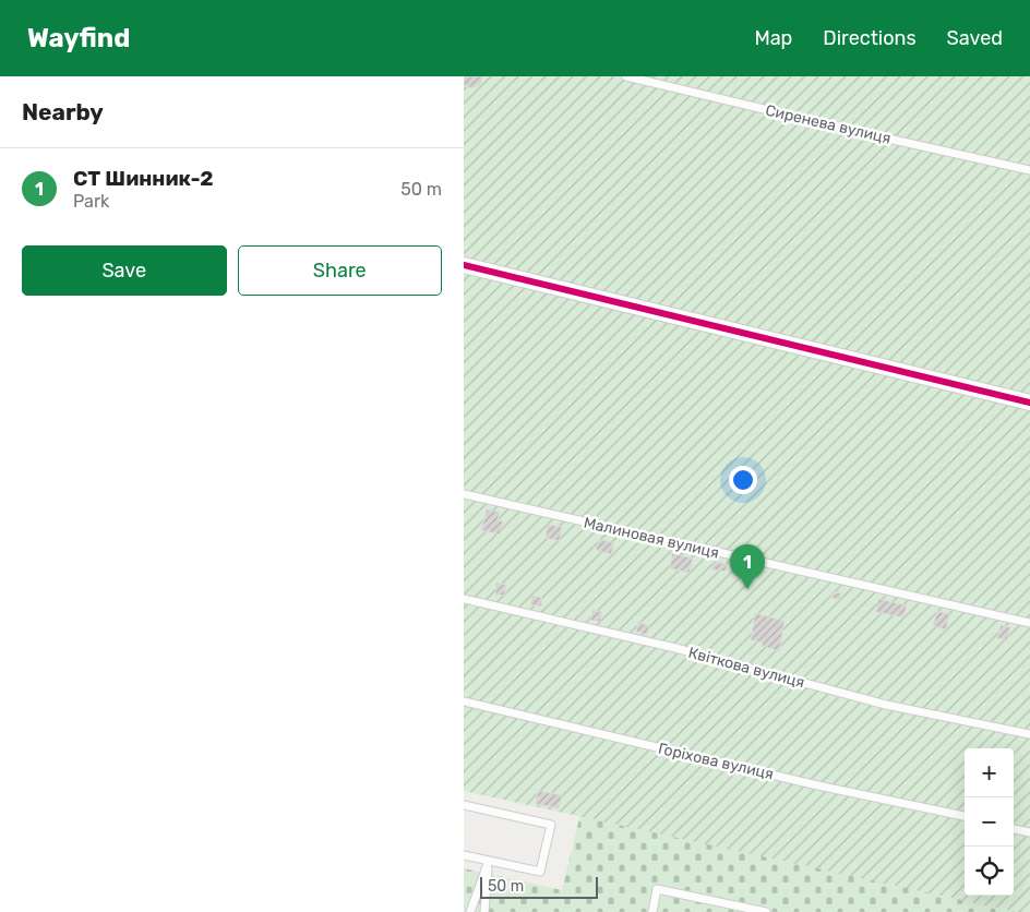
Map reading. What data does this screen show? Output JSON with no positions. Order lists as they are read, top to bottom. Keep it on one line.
{"streets":{"lane":["Сиренева вулиця","Малиновая вулиця","Квіткова вулиця","Горіхова вулиця"]},"scale_bar":"50 m","page":{"header":"Wayfind","nav":["Map","Directions","Saved"],"heading":"Nearby","list":[{"mark":"1","name":"СТ Шинник-2","note":"Park","value":"50 m"}],"buttons":["Save","Share"],"pins":"1","map_buttons":["+","−"],"scale":"50 m"}}
